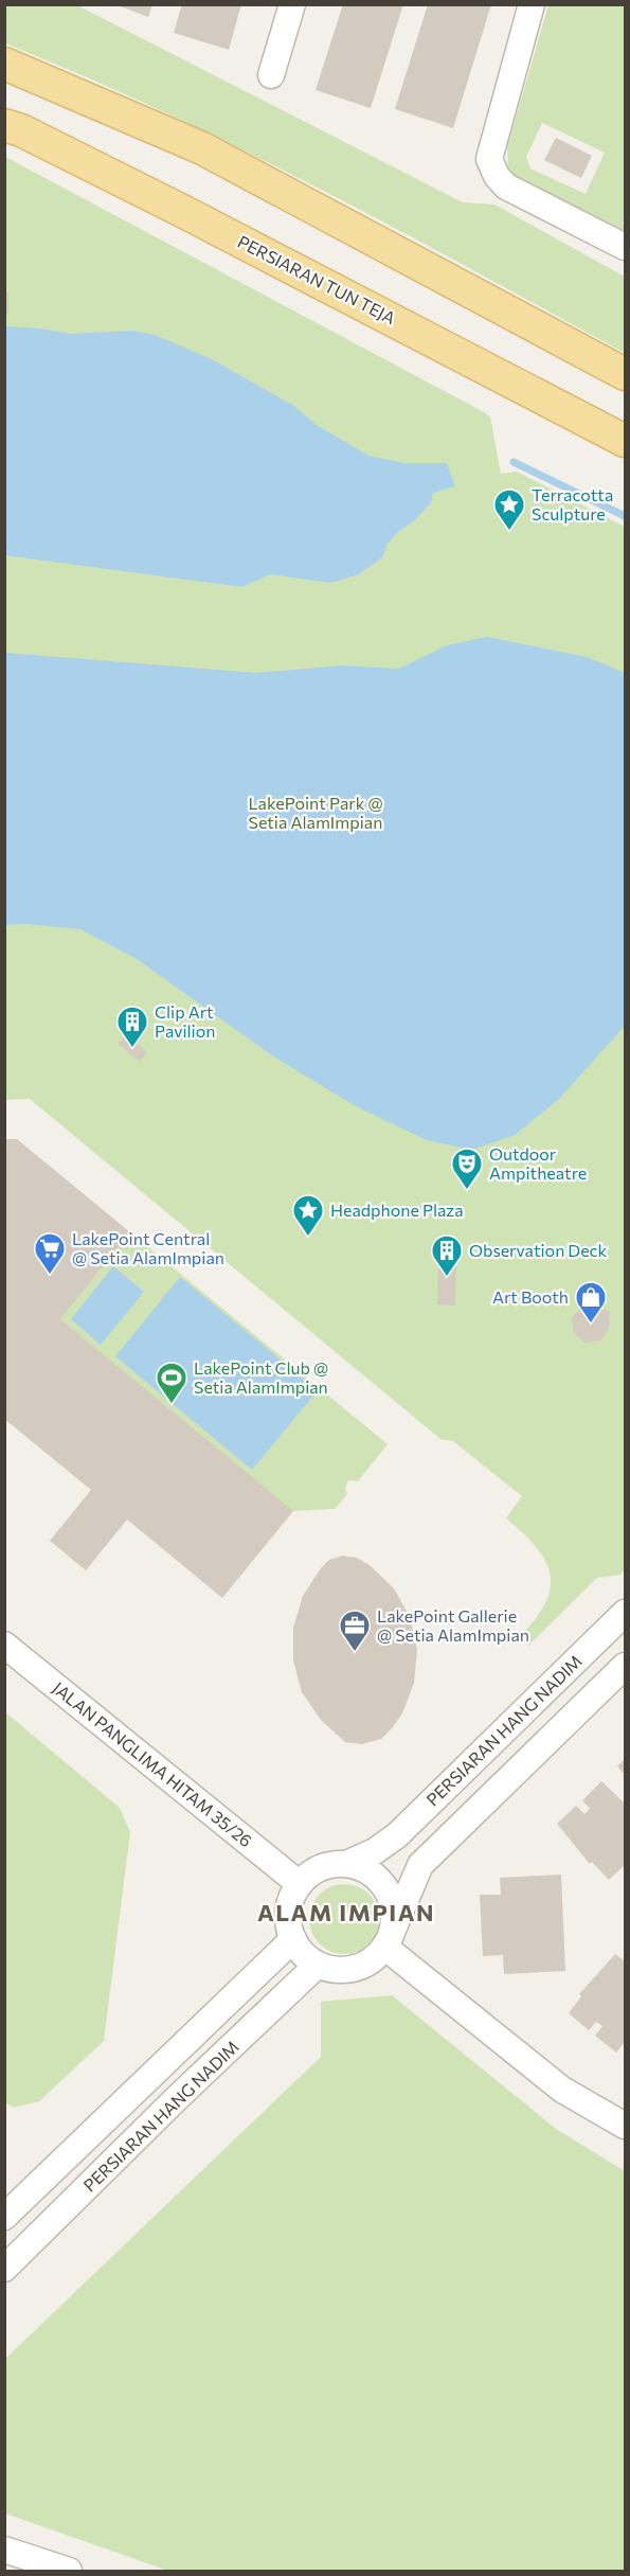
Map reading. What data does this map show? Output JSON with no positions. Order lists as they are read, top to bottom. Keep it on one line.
{"streets":{"main road":["PERSIARAN TUN TEJA"],"street":["PERSIARAN HANG NADIM","JALAN PANGLIMA HITAM 35/26"]},"crossings":[["PERSIARAN HANG NADIM","JALAN PANGLIMA HITAM 35/26"]],"districts":["ALAM IMPIAN"],"parks":["LakePoint Park @ Setia AlamImpian"],"places":{"place":["Terracotta Sculpture","Headphone Plaza"],"building":["Clip Art Pavilion","Observation Deck"],"theatre":["Outdoor Ampitheatre"],"supermarket":["LakePoint Central @ Setia AlamImpian"],"shop":["Art Booth"],"sports":["LakePoint Club @ Setia AlamImpian"],"office":["LakePoint Gallerie @ Setia AlamImpian"]}}
